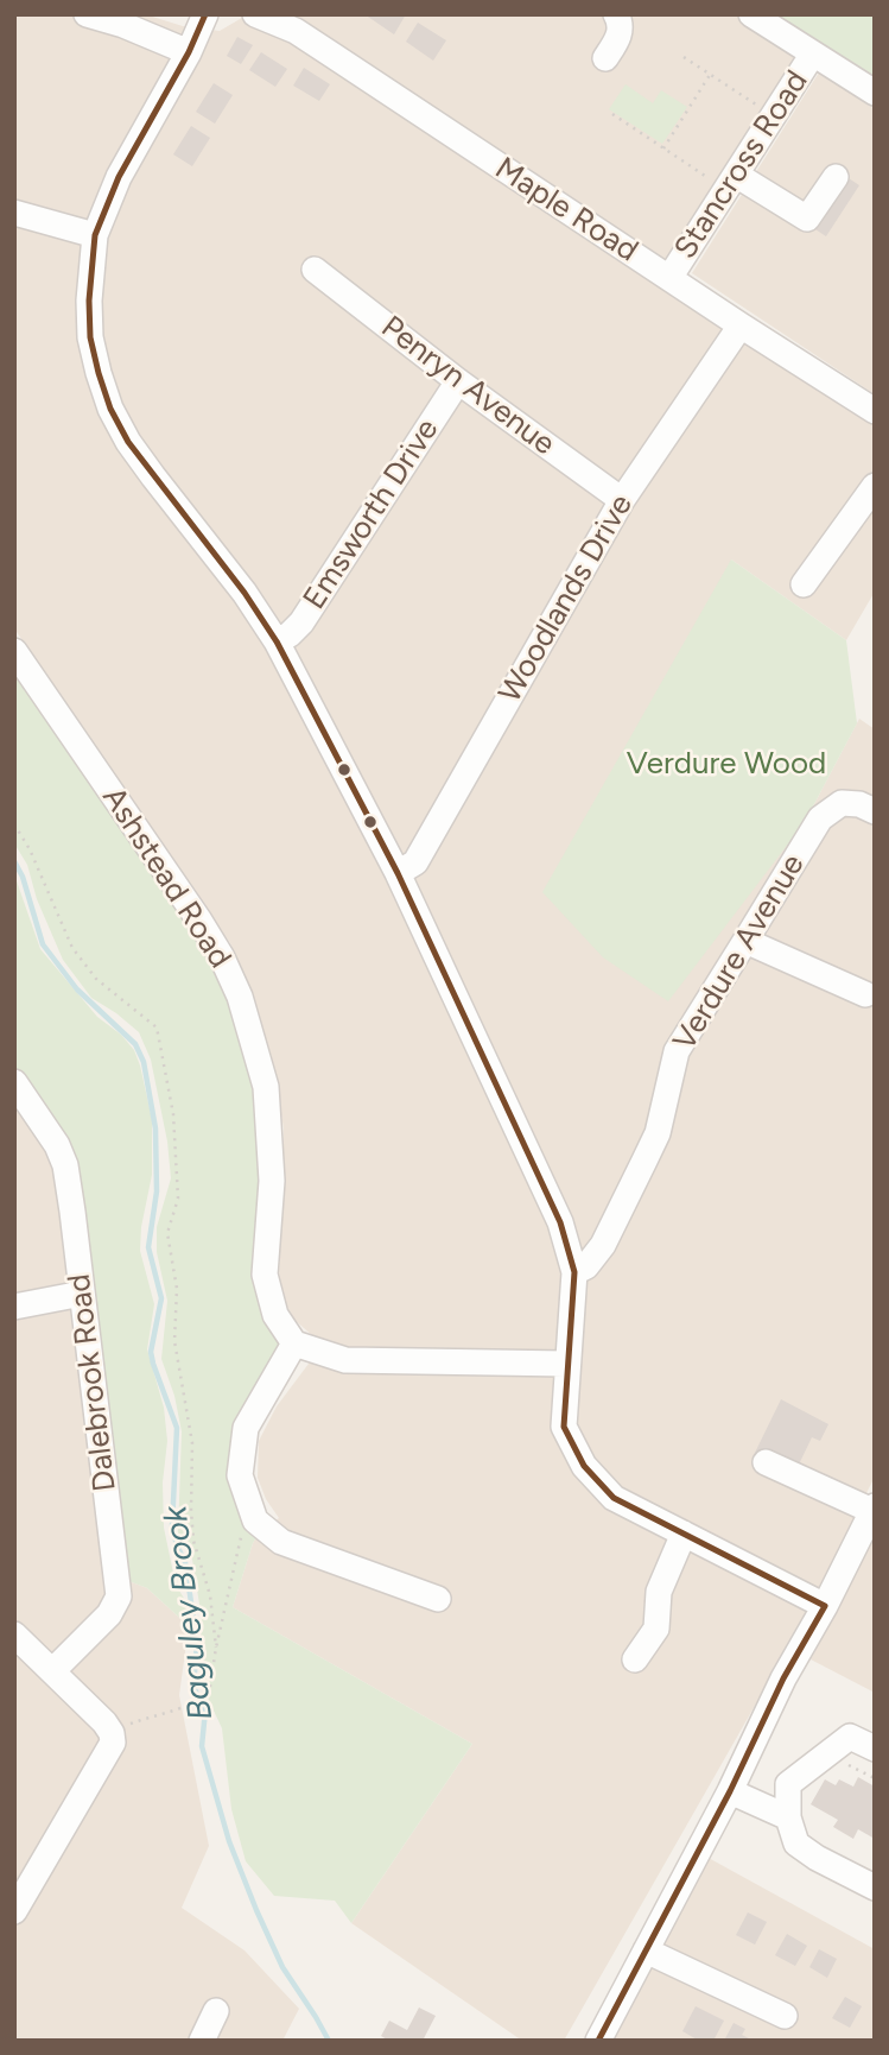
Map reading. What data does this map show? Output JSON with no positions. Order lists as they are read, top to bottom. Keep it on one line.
{"streets":{"street":["Stancross Road","Maple Road","Penryn Avenue","Emsworth Drive","Woodlands Drive","Ashstead Road","Verdure Avenue","Dalebrook Road"]},"crossings":[["Stancross Road","Maple Road"],["Maple Road","Woodlands Drive"],["Penryn Avenue","Emsworth Drive"],["Penryn Avenue","Woodlands Drive"]],"water":["Baguley Brook"],"parks":["Verdure Wood"]}
